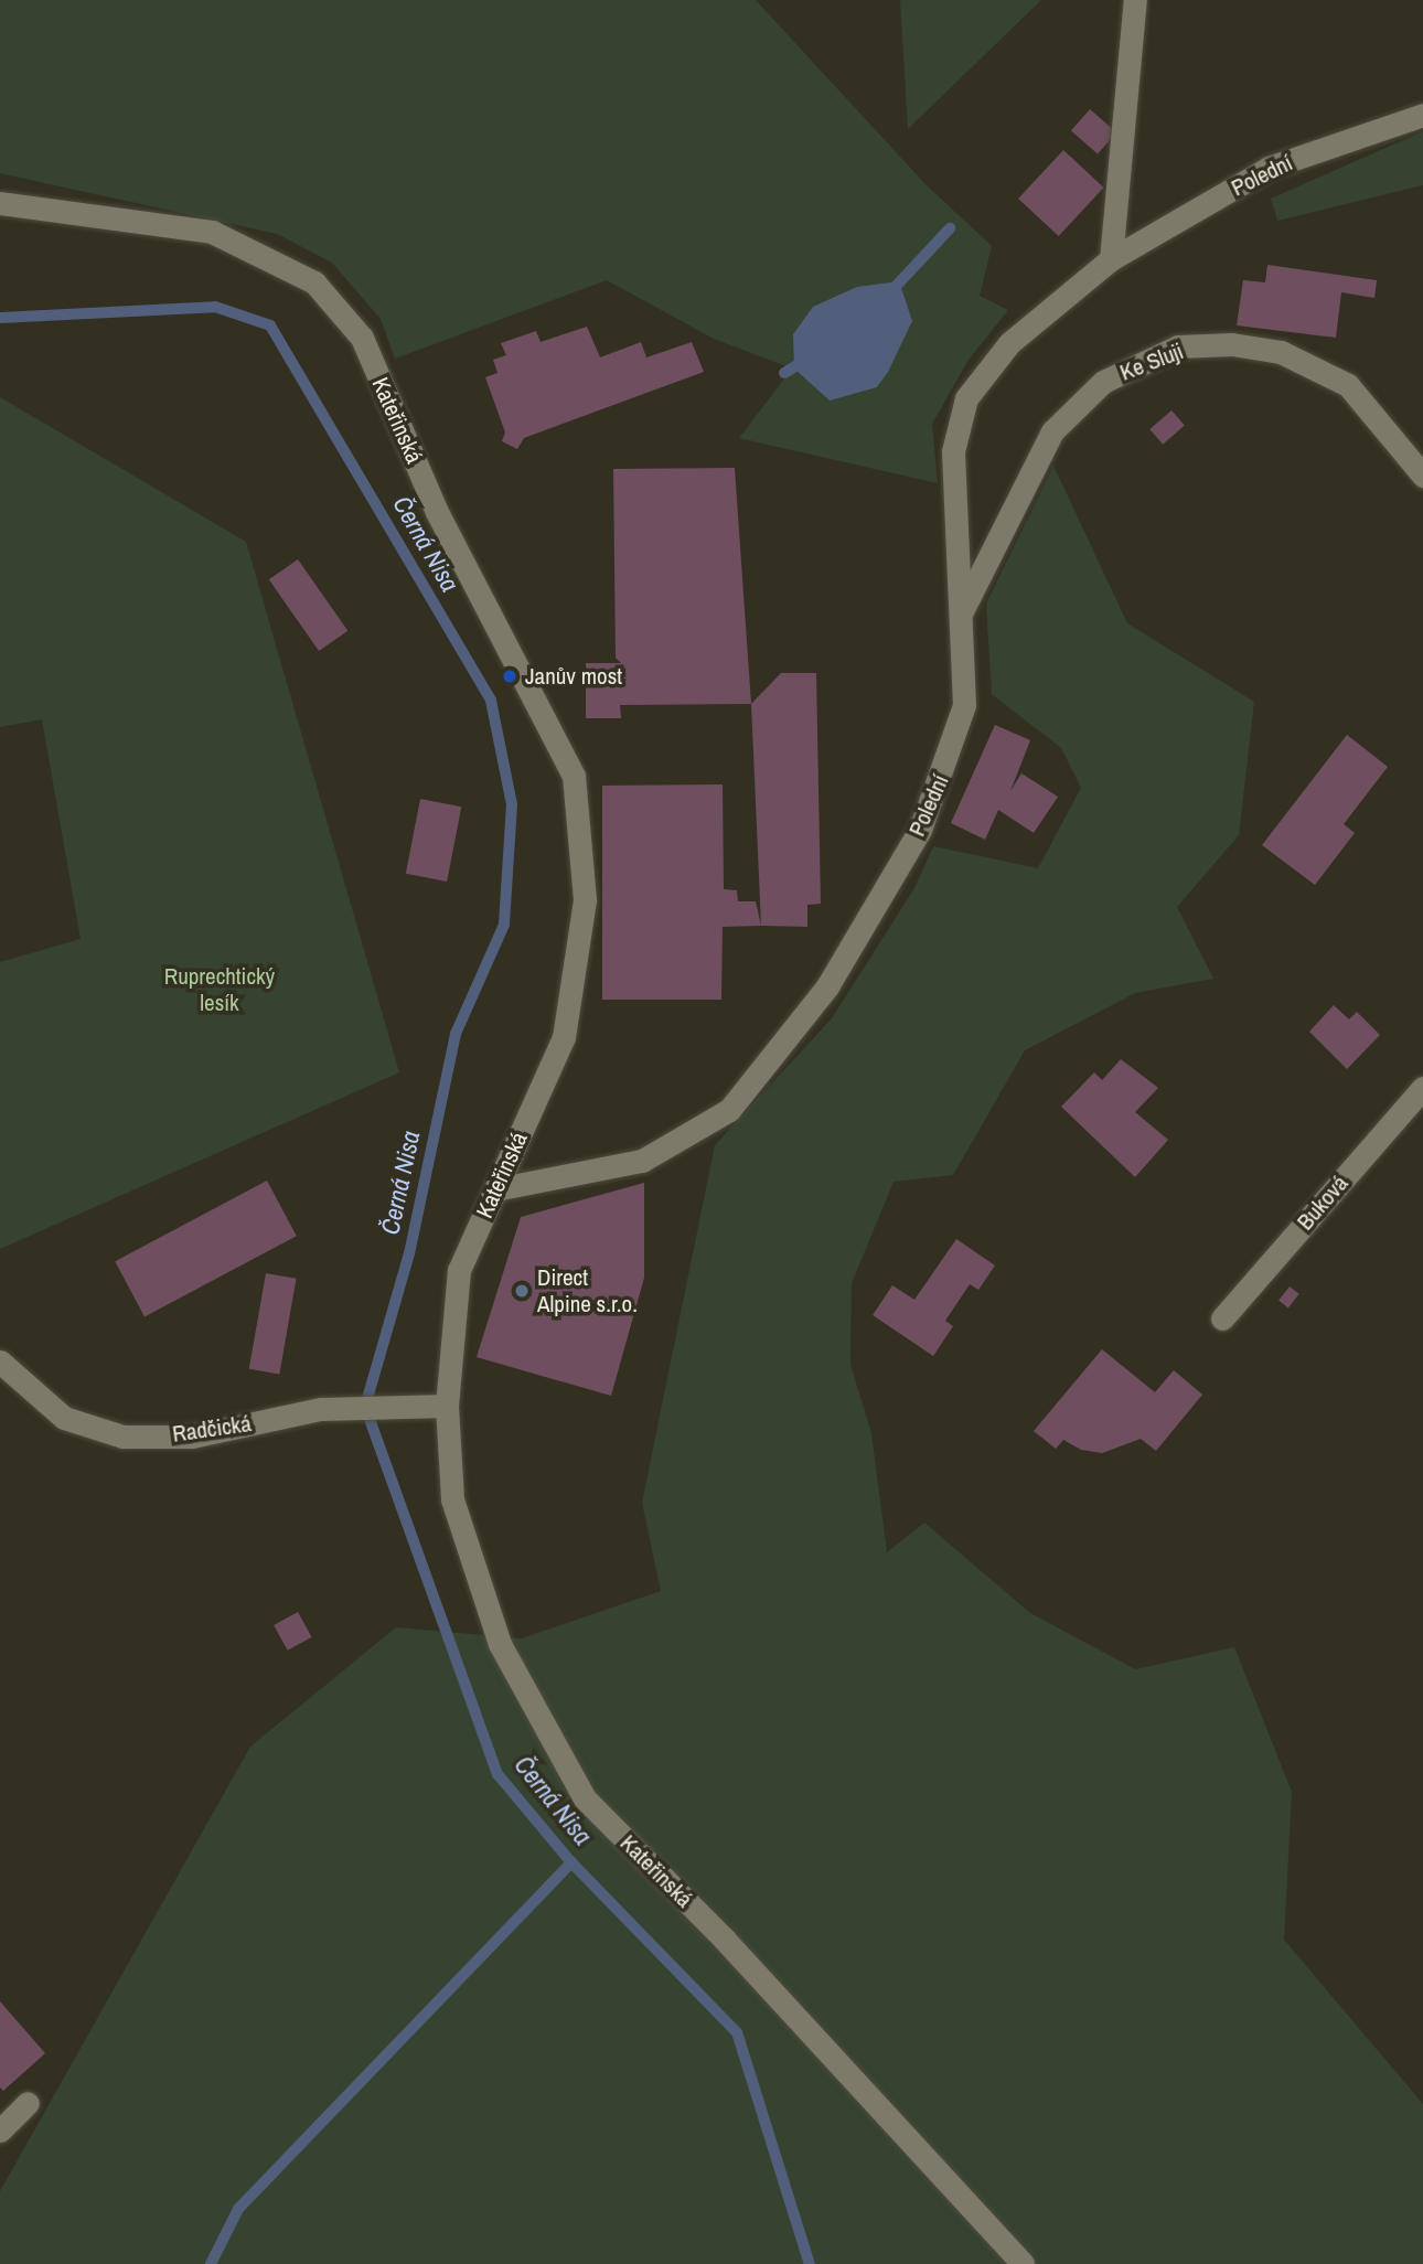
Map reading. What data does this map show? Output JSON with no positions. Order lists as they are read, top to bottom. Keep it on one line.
{"streets":{"street":["Polední","Ke Sluji","Kateřinská","Buková","Radčická"]},"crossings":[["Polední","Ke Sluji"],["Polední","Kateřinská"],["Kateřinská","Radčická"]],"water":["Černá Nisa"],"parks":["Ruprechtický lesík"],"places":["Janův most","Direct Alpine s.r.o."]}
